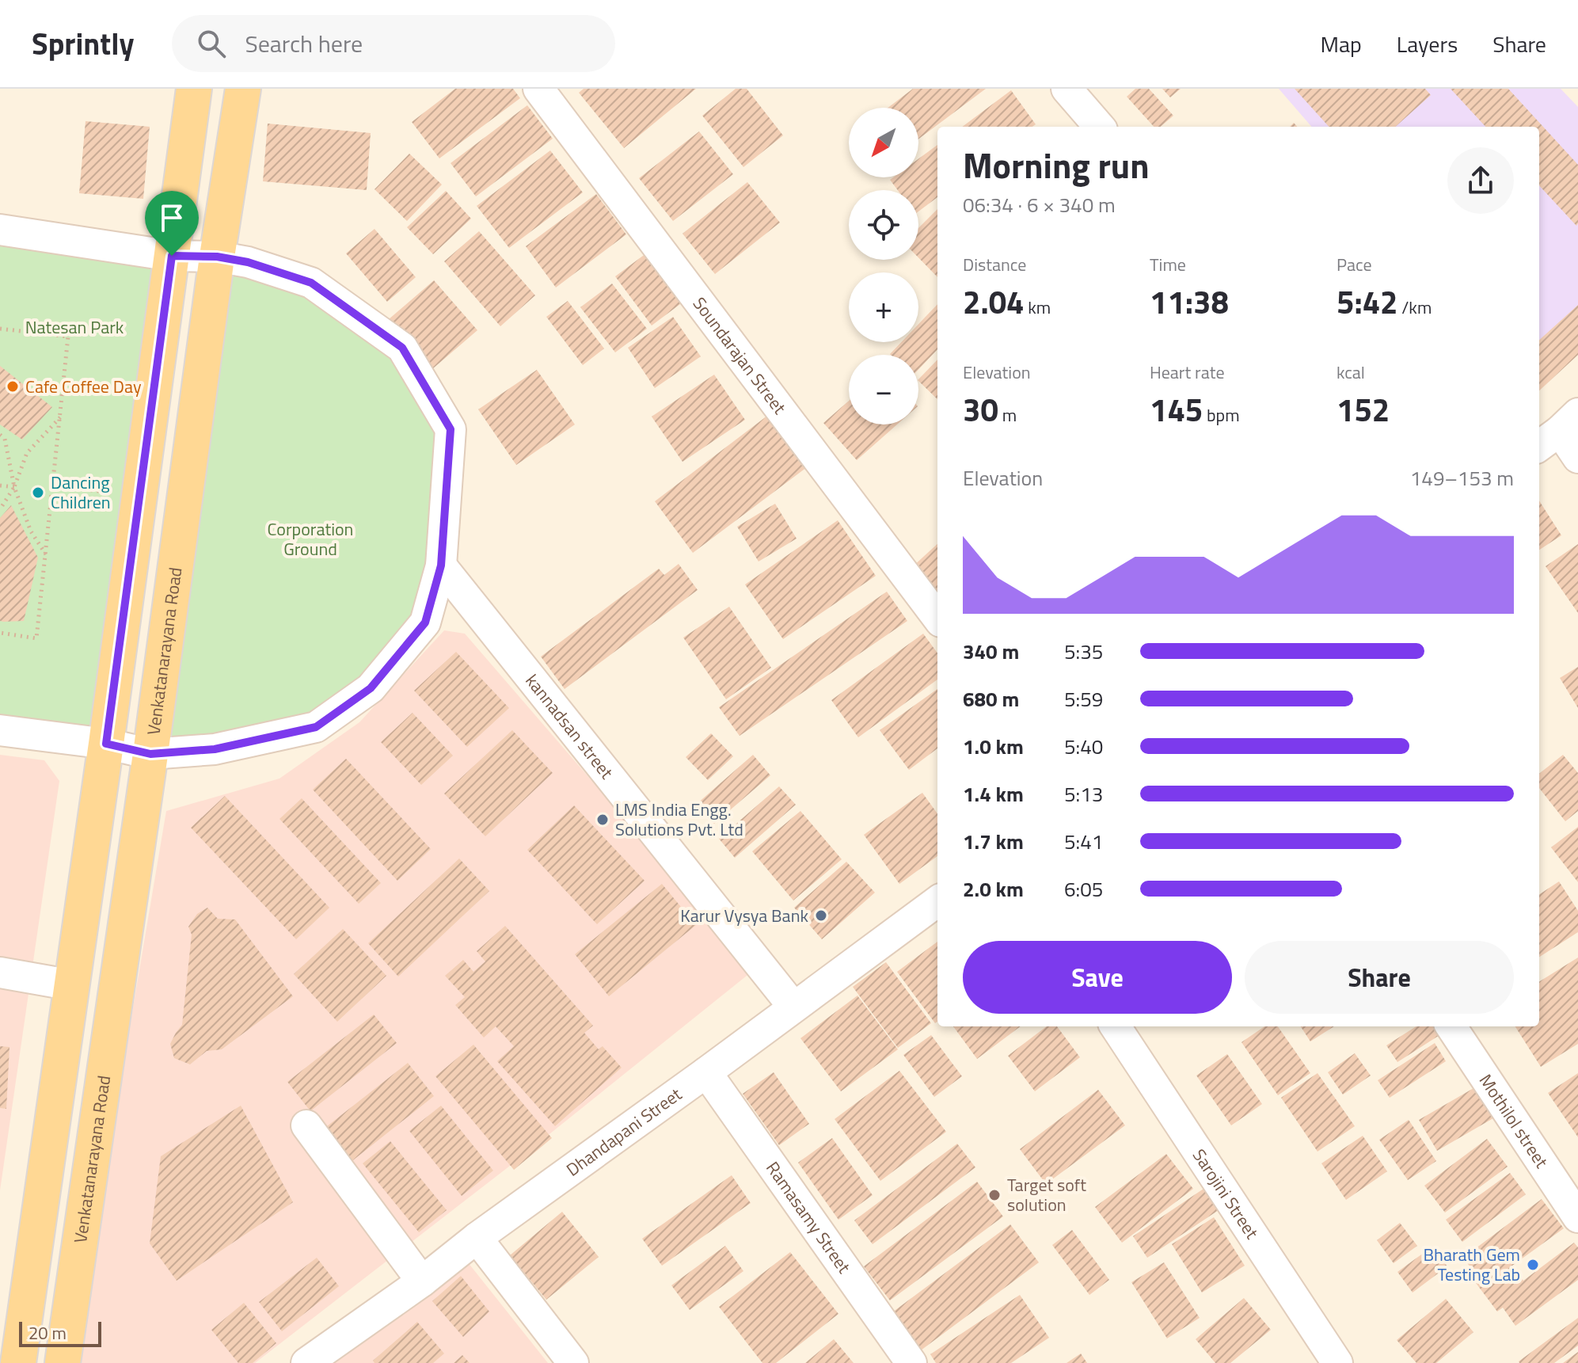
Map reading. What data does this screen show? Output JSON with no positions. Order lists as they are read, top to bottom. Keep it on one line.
{"streets":{"main road":["Venkatanarayana Road"],"street":["Soundarajan Street","kannadsan street","Mothilol street","Dhandapani Street","Sarojini Street","Ramasamy Street"]},"crossings":[["kannadsan street","Dhandapani Street"],["Dhandapani Street","Ramasamy Street"]],"parks":["Natesan Park","Corporation Ground"],"places":["Cafe Coffee Day","Dancing Children","LMS India Engg. Solutions Pvt. Ltd","Karur Vysya Bank","Target soft solution","Bharath Gem Testing Lab"],"scale_bar":"20 m","north":"bottom left","page":{"header":"Sprintly","search":"Search here","nav":["Map","Layers","Share"],"map_buttons":["+","−"],"heading":["Morning run","06:34 · 6 × 340 m"],"stats":[["Distance","2.04 km"],["Time","11:38"],["Pace","5:42 /km"],["Elevation","30 m"],["Heart rate","145 bpm"],["kcal","152"]],"chart":["Elevation","149–153 m"],"list":[{"name":"340 m","note":"5:35"},{"name":"680 m","note":"5:59"},{"name":"1.0 km","note":"5:40"},{"name":"1.4 km","note":"5:13"},{"name":"1.7 km","note":"5:41"},{"name":"2.0 km","note":"6:05"}],"buttons":["Save","Share"],"scale":"20 m"}}
